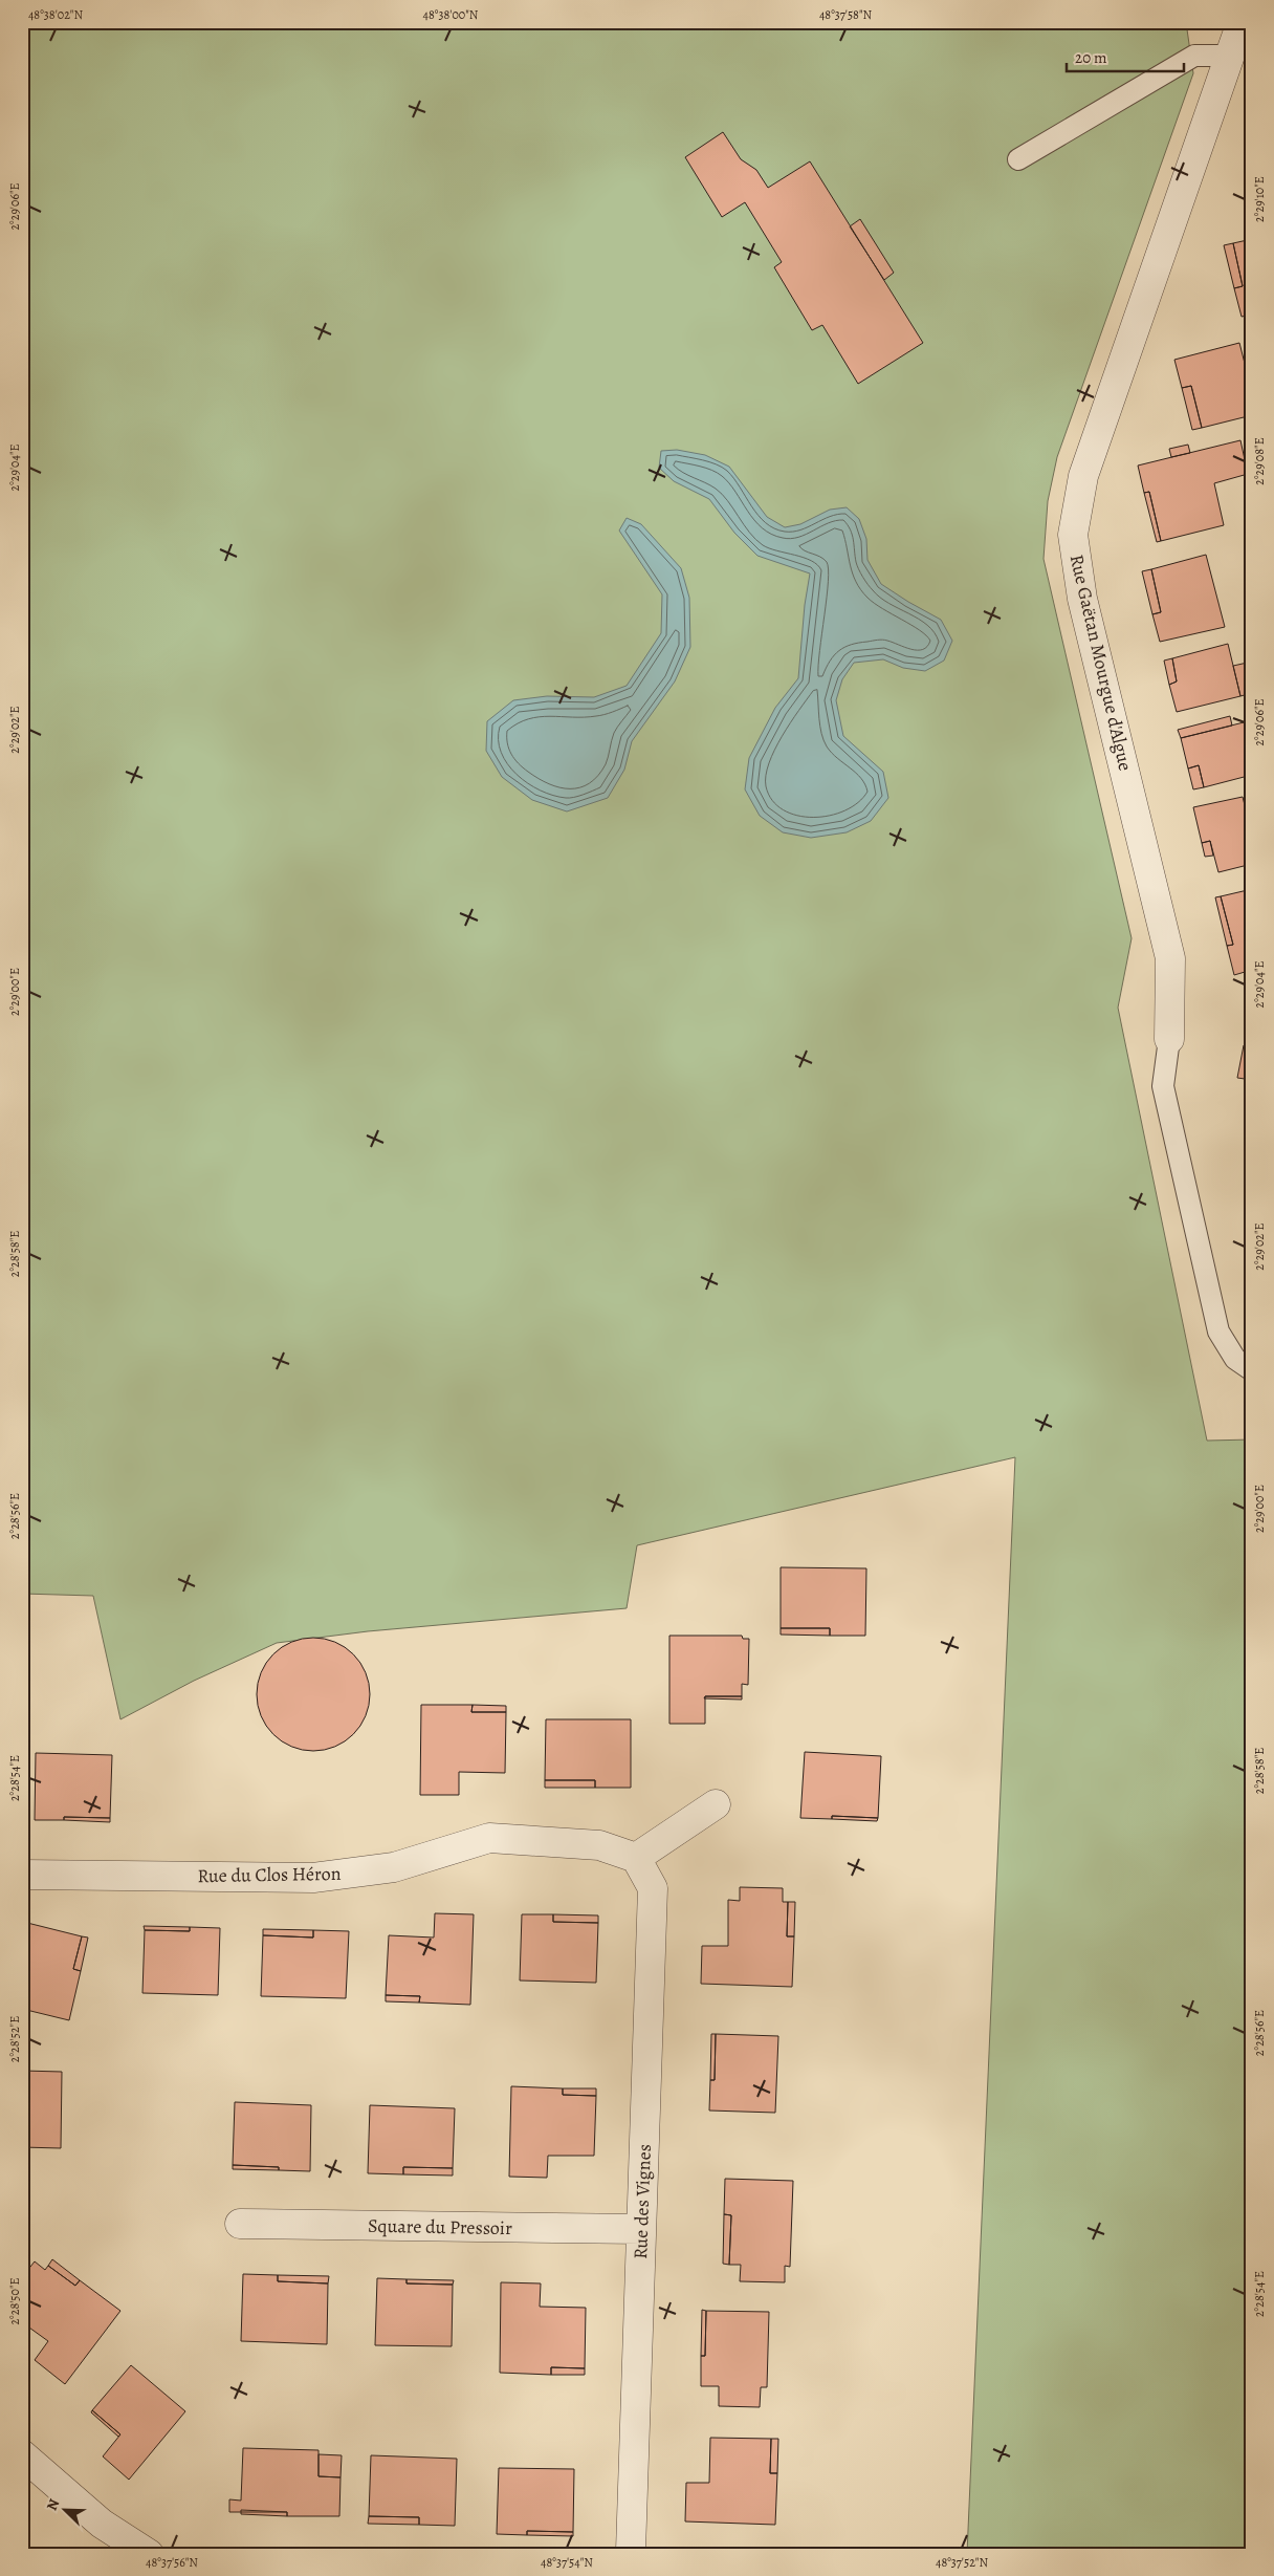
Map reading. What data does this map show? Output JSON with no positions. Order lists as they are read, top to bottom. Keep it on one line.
{"streets":{"street":["Rue Gaëtan Mourgue d'Algue","Rue du Clos Héron","Rue des Vignes","Square du Pressoir"]},"crossings":[["Rue du Clos Héron","Rue des Vignes"],["Rue des Vignes","Square du Pressoir"]],"scale_bar":"20 m","north":"top left","coordinates":["48°38'02\"N","48°38'00\"N","48°37'58\"N","2°29'10\"E","2°29'06\"E","2°29'08\"E","2°29'04\"E","2°29'02\"E","2°29'00\"E","2°28'58\"E","2°28'56\"E","2°28'54\"E","2°28'52\"E","2°28'50\"E","48°37'56\"N","48°37'54\"N","48°37'52\"N"]}
